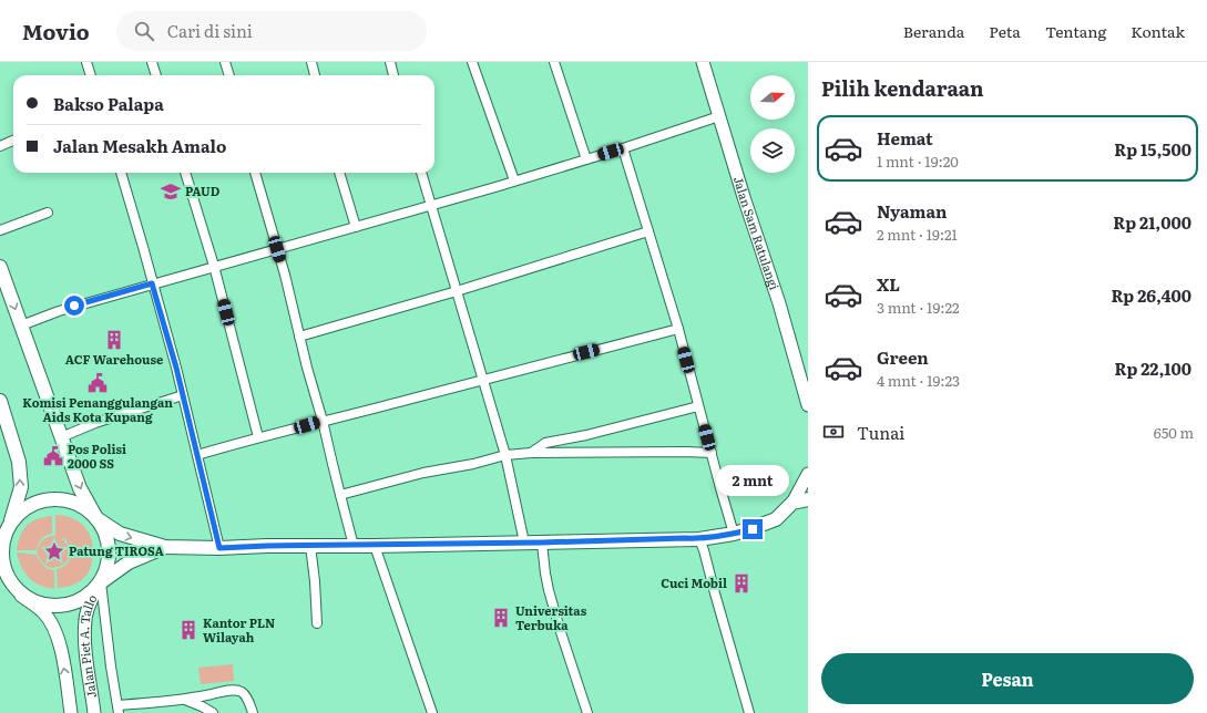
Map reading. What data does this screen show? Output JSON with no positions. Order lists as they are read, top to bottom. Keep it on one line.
{"streets":{"main road":["Jalan Sam Ratulangi","Jalan Piet A. Tallo"]},"one_way":["Jalan Piet A. Tallo"],"places":{"school or university":["PAUD"],"building":["ACF Warehouse","Cuci Mobil","Universitas Terbuka","Kantor PLN Wilayah"],"public building":["Komisi Penanggulangan Aids Kota Kupang","Pos Polisi 2000 SS"],"place":["Patung TIROSA"]},"north":"right","page":{"header":"Movio","search":"Cari di sini","nav":["Beranda","Peta","Tentang","Kontak"],"heading":"Pilih kendaraan","banner":["Bakso Palapa","Jalan Mesakh Amalo"],"list":[{"name":"Hemat","note":"1 mnt · 19:20","value":"Rp 15,500"},{"name":"Nyaman","note":"2 mnt · 19:21","value":"Rp 21,000"},{"name":"XL","note":"3 mnt · 19:22","value":"Rp 26,400"},{"name":"Green","note":"4 mnt · 19:23","value":"Rp 22,100"}],"pay":["Tunai","650 m"],"bubble":"2 mnt","buttons":"Pesan"}}
